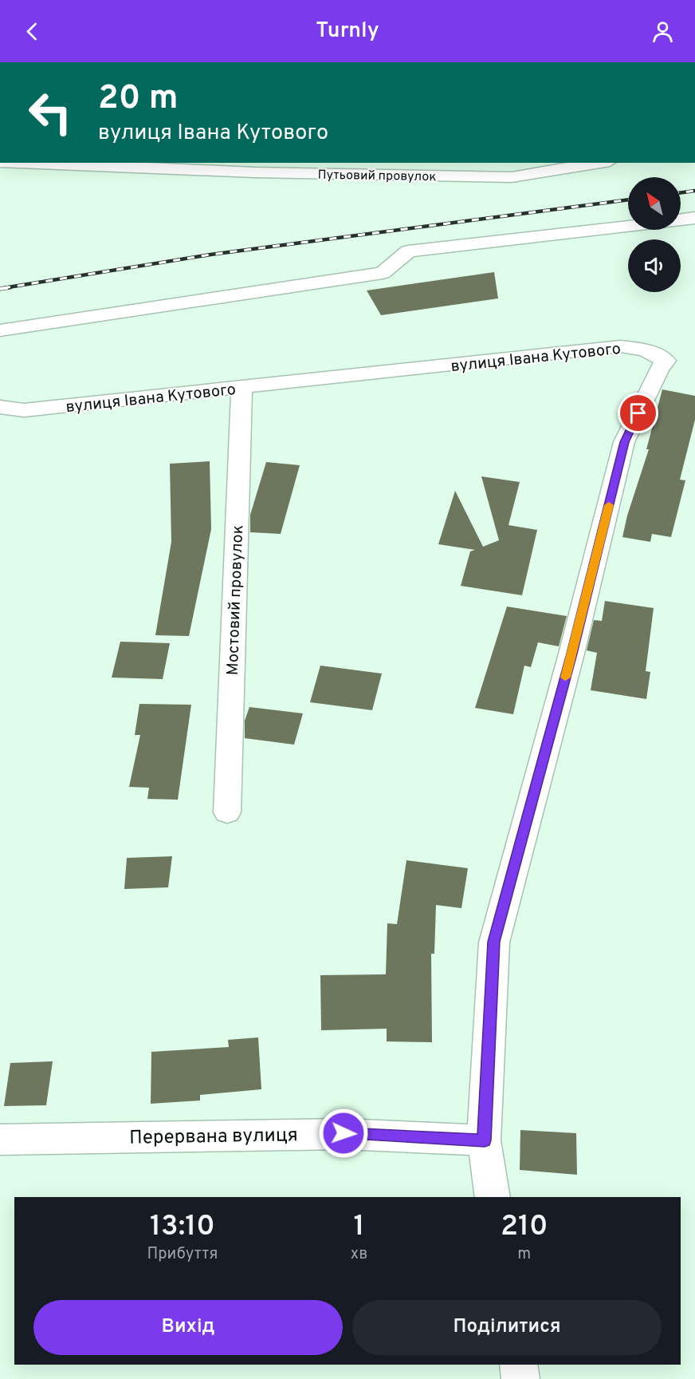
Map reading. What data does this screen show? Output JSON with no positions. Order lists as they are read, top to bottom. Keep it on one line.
{"streets":{"street":["Путьовий провулок","вулиця Івана Кутового","Мостовий провулок","Перервана вулиця"]},"crossings":[["вулиця Івана Кутового","Мостовий провулок"],["вулиця Івана Кутового","Перервана вулиця"]],"north":"top left","page":{"header":"Turnly","turn":["20 m","вулиця Івана Кутового"],"eta":["13:10","Прибуття","1","хв","210","m"],"buttons":["Вихід","Поділитися"]}}
